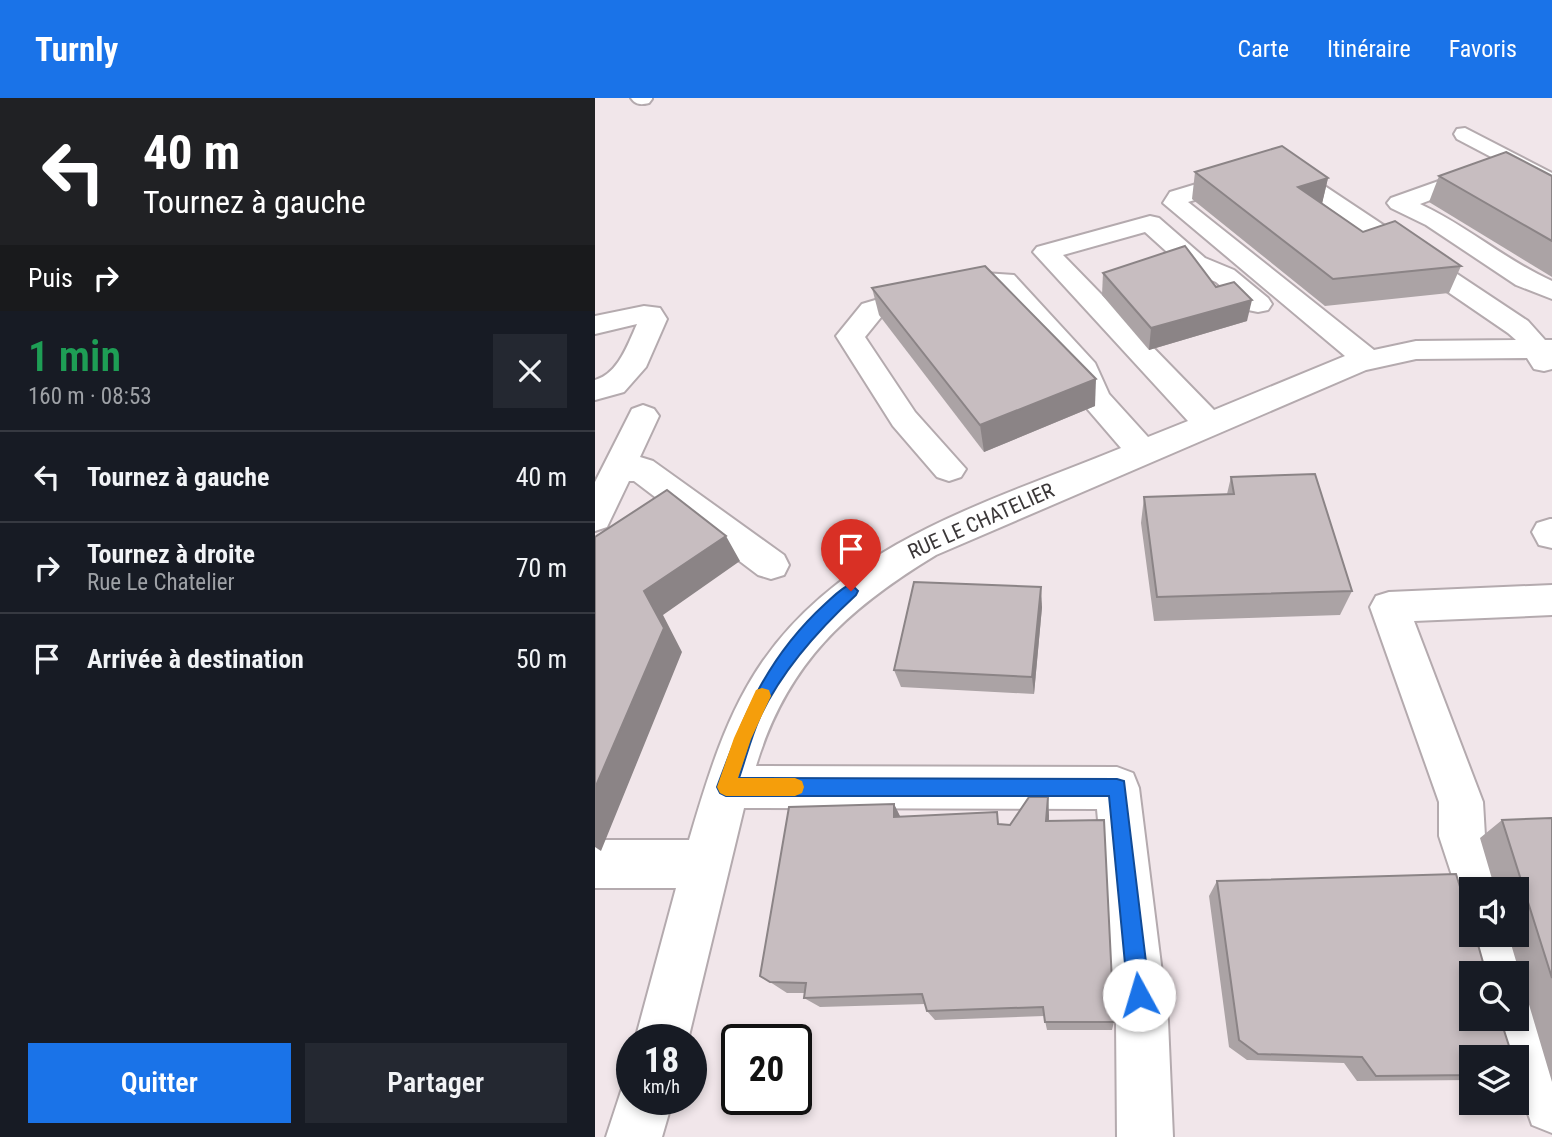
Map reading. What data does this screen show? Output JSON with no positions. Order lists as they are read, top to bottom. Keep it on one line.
{"streets":{"street":["RUE LE CHATELIER"]},"page":{"header":"Turnly","nav":["Carte","Itinéraire","Favoris"],"turn":["40 m","Tournez à gauche"],"then":"Puis","heading":["1 min","160 m · 08:53"],"list":[{"name":"Tournez à gauche","value":"40 m"},{"name":"Tournez à droite","note":"Rue Le Chatelier","value":"70 m"},{"name":"Arrivée à destination","value":"50 m"}],"speed":"18 km/h","limit":"20","buttons":["Quitter","Partager"]}}
